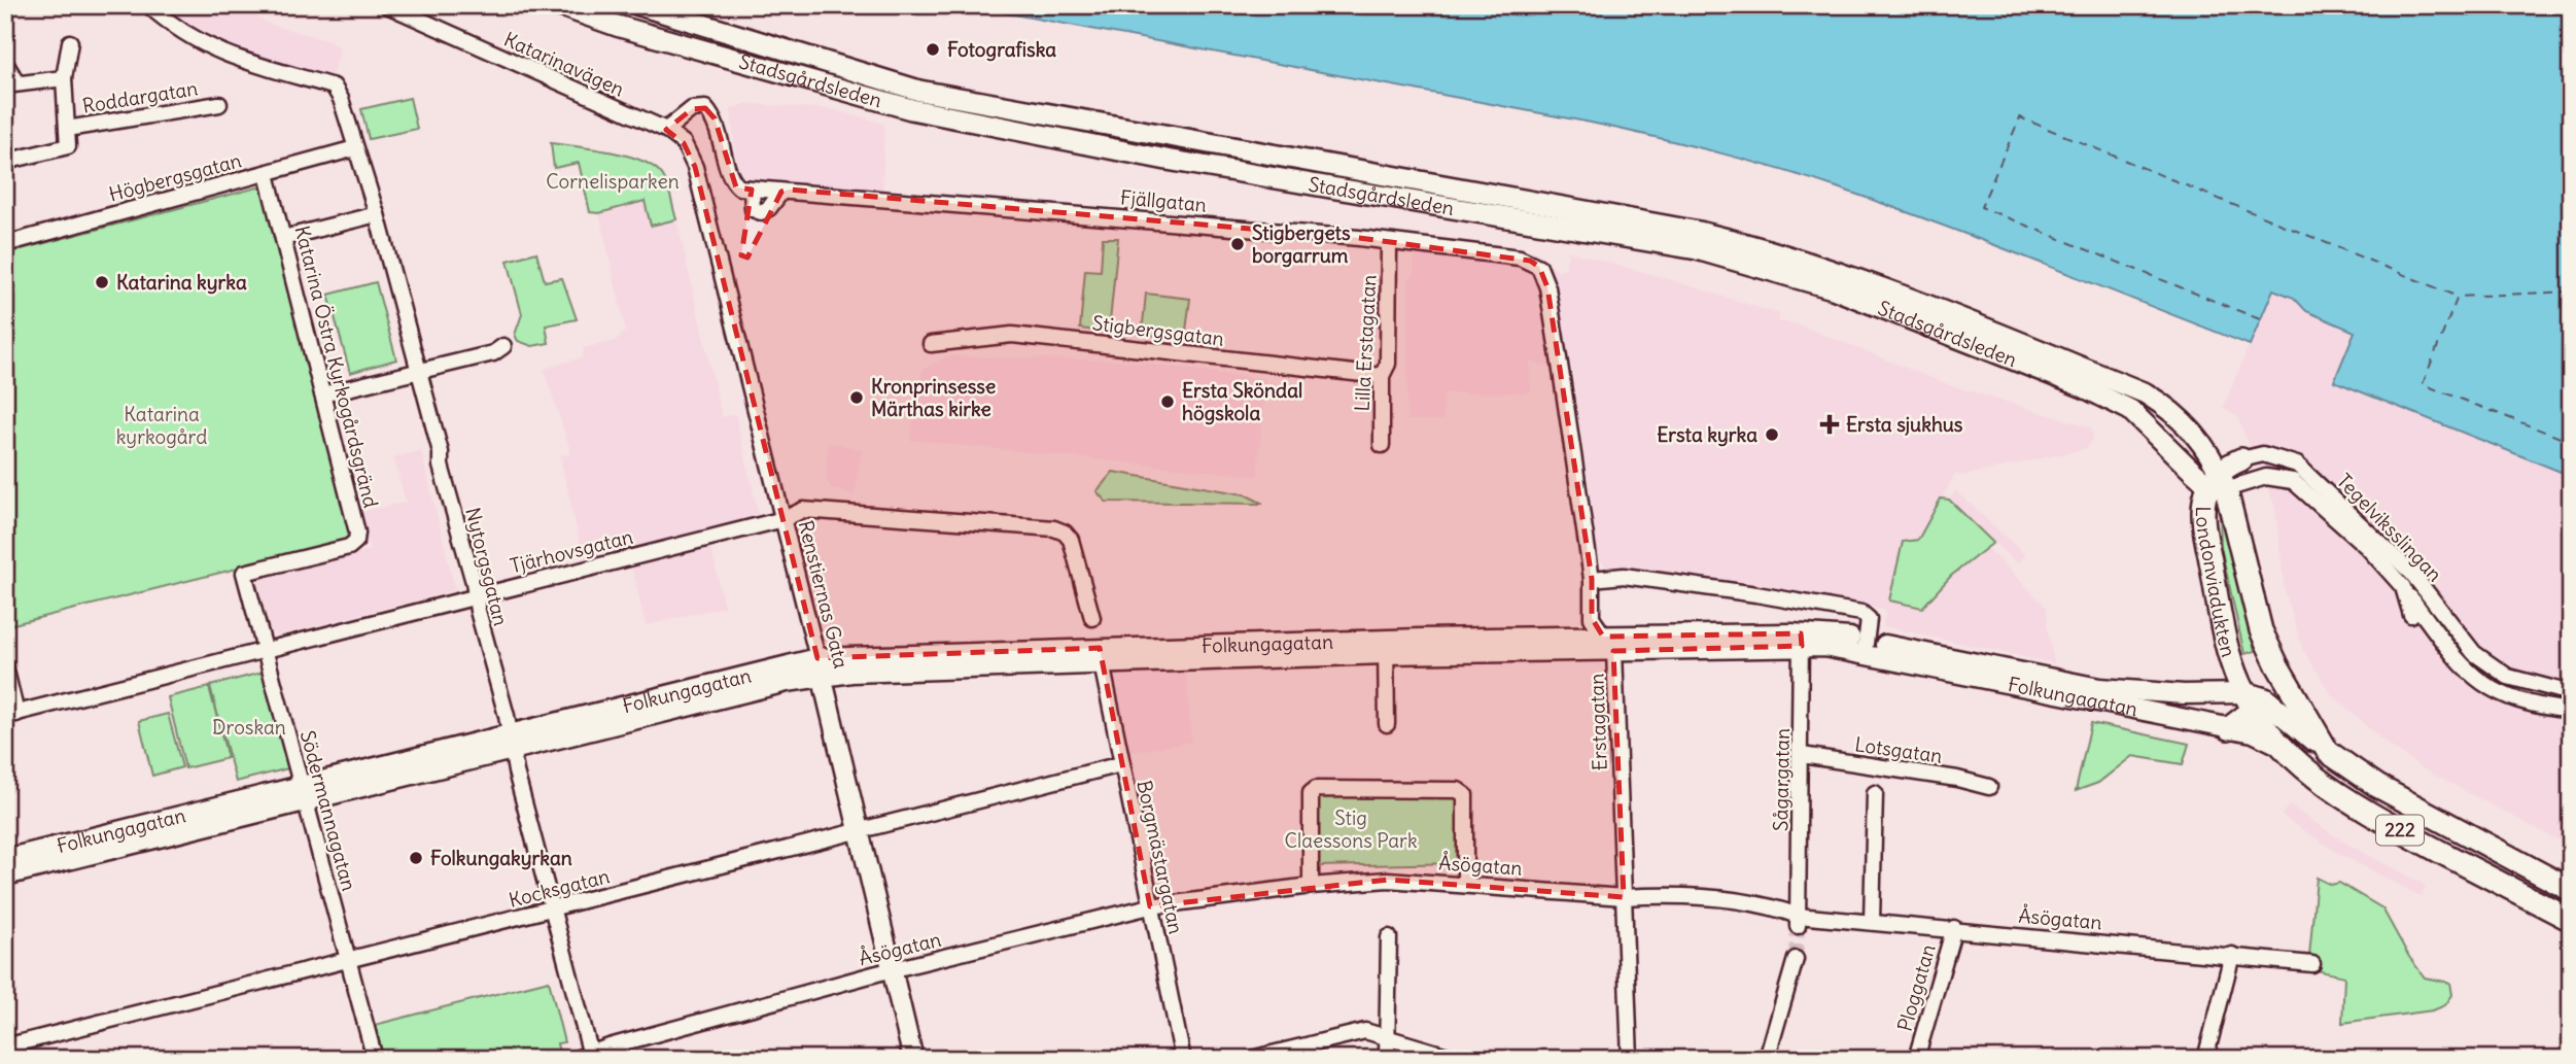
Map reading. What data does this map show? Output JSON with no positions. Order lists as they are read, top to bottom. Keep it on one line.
{"streets":{"main road":["Stadsgårdsleden","Londonviadukten","Folkungagatan","222"],"street":["Katarinavägen","Roddargatan","Högbergsgatan","Fjällgatan","Stigbergsgatan","Lilla Erstagatan","Katarina Östra Kyrkogårdsgränd","Tegelviksslingan","Tjärhovsgatan","Nytorgsgatan","Renstiernas Gata","Erstagatan","Lotsgatan","Sågargatan","Södermannagatan","Borgmästargatan","Åsögatan","Kocksgatan","Ploggatan"]},"crossings":[["Katarinavägen","Renstiernas Gata"],["Stadsgårdsleden","Tegelviksslingan"],["Stadsgårdsleden","Londonviadukten"],["Högbergsgatan","Katarina Östra Kyrkogårdsgränd"],["Högbergsgatan","Nytorgsgatan"],["Fjällgatan","Lilla Erstagatan"],["Fjällgatan","Erstagatan"],["Stigbergsgatan","Lilla Erstagatan"],["Katarina Östra Kyrkogårdsgränd","Södermannagatan"],["Tegelviksslingan","Londonviadukten"],["Tjärhovsgatan","Nytorgsgatan"],["Tjärhovsgatan","Renstiernas Gata"],["Tjärhovsgatan","Södermannagatan"],["Nytorgsgatan","Folkungagatan"],["Nytorgsgatan","Åsögatan"],["Nytorgsgatan","Kocksgatan"],["Londonviadukten","Folkungagatan"],["Londonviadukten","222"],["Renstiernas Gata","Folkungagatan"],["Renstiernas Gata","Åsögatan"],["Renstiernas Gata","Kocksgatan"],["Folkungagatan","Erstagatan"],["Folkungagatan","Sågargatan"],["Folkungagatan","Södermannagatan"],["Folkungagatan","Borgmästargatan"],["Erstagatan","Åsögatan"],["Lotsgatan","Sågargatan"],["Sågargatan","Åsögatan"],["Södermannagatan","Kocksgatan"],["Borgmästargatan","Åsögatan"],["Borgmästargatan","Kocksgatan"],["Åsögatan","Ploggatan"]],"parks":["Cornelisparken","Katarina kyrkogård","Droskan","Stig Claessons Park"],"places":{"other":["Fotografiska","Stigbergets borgarrum","Katarina kyrka","Kronprinsesse Märthas kirke","Ersta Sköndal högskola","Ersta kyrka","Folkungakyrkan"],"health":["Ersta sjukhus"]}}
